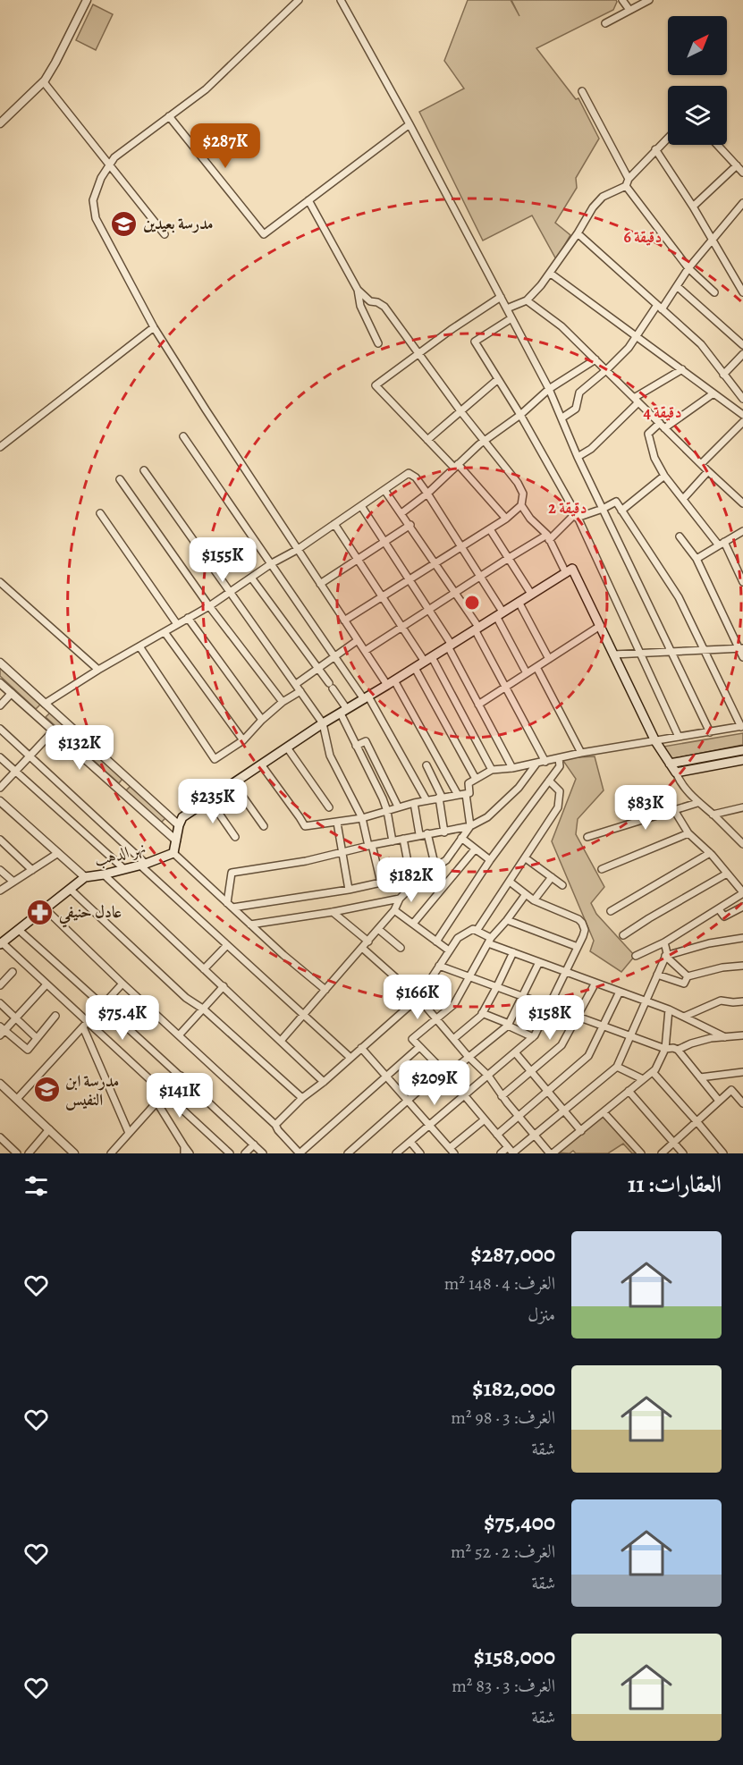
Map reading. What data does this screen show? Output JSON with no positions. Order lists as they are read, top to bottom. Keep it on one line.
{"streets":{"main road":["نهر الدهب"]},"places":{"school or university":["مدرسة بعيدين","مدرسة ابن النفيس"],"pharmacy":["عادل حنيفي"]},"north":"top right","page":{"price":["$287K","$155K","$132K","$235K","$83K","$182K","$166K","$75.4K","$158K","$209K","$141K"],"heading":"العقارات: 11","list":[{"name":"$287,000","note":"الغرف: 4 · 148 m² · منزل"},{"name":"$182,000","note":"الغرف: 3 · 98 m² · شقة"},{"name":"$75,400","note":"الغرف: 2 · 52 m² · شقة"},{"name":"$158,000","note":"الغرف: 3 · 83 m² · شقة"}]},"rings":["6 دقيقة","4 دقيقة","2 دقيقة"]}
